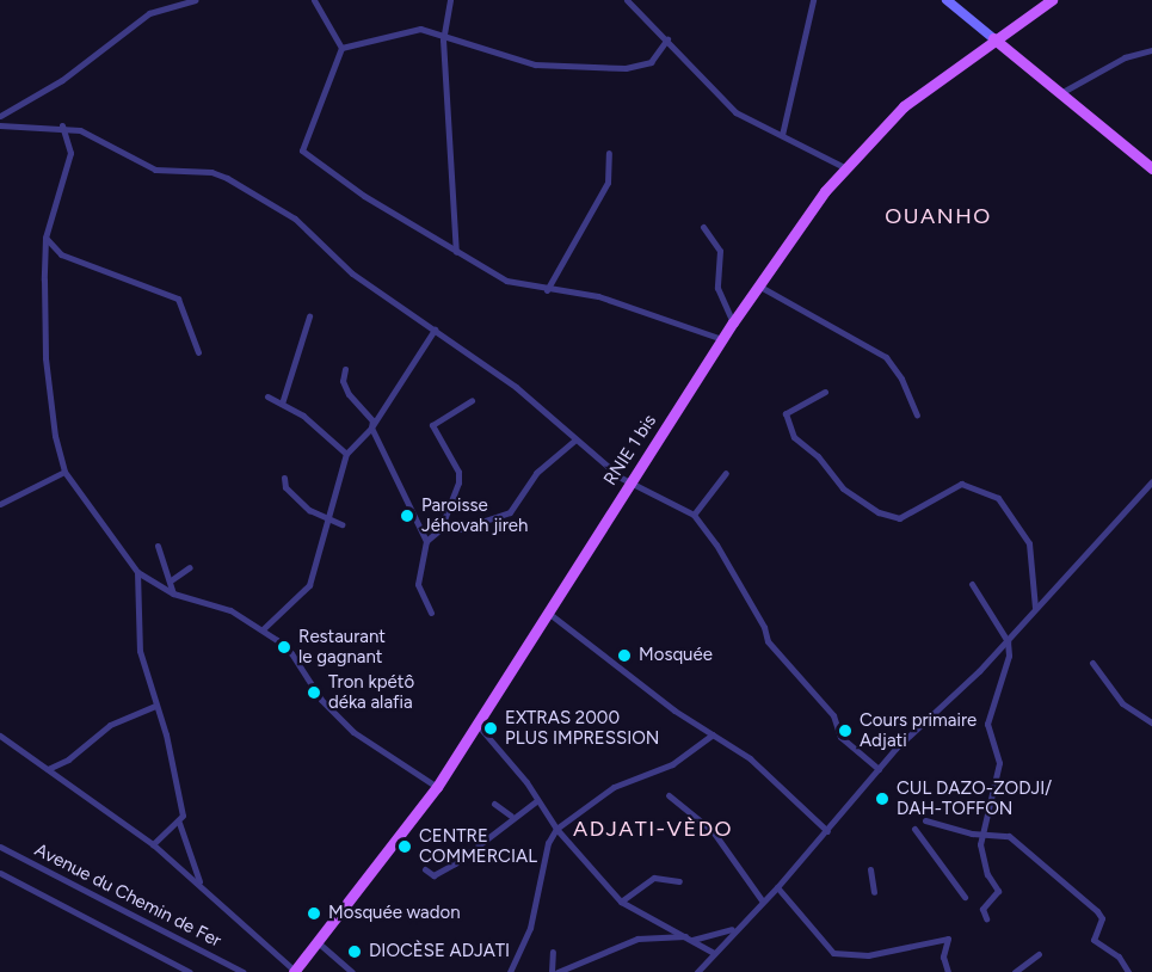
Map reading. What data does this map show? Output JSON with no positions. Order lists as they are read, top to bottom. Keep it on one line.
{"streets":{"main road":["RNIE 1 bis"],"street":["Avenue du Chemin de Fer"]},"districts":["OUANHO","ADJATI-VÈDO"],"places":["Paroisse Jéhovah jireh","Restaurant le gagnant","Mosquée","Tron kpétô déka alafia","EXTRAS 2000 PLUS IMPRESSION","Cours primaire Adjati","CUL DAZO-ZODJI/ DAH-TOFFON","CENTRE COMMERCIAL","Mosquée wadon","DIOCÈSE ADJATI"]}
